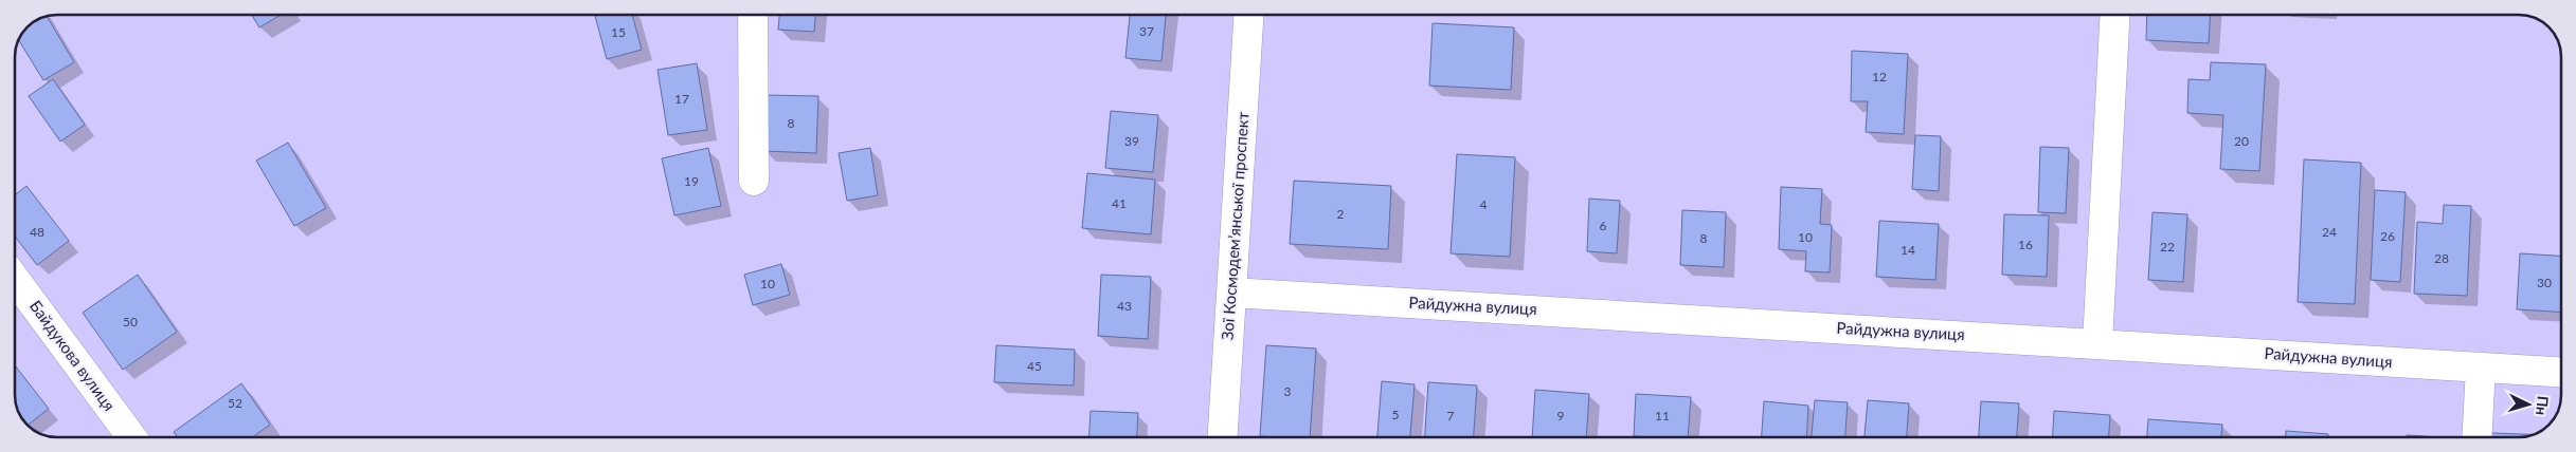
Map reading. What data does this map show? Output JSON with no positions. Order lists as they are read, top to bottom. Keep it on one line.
{"streets":{"street":["Зої Космодем’янської проспект","Райдужна вулиця","Байдукова вулиця"]},"crossings":[["Зої Космодем’янської проспект","Райдужна вулиця"]],"house_numbers":["37","15","12","17","8","39","20","19","41","4","2","6","48","24","26","10","8","16","22","14","28","30","10","43","50","45","3","52","5","7","9","11"],"north":"right"}
